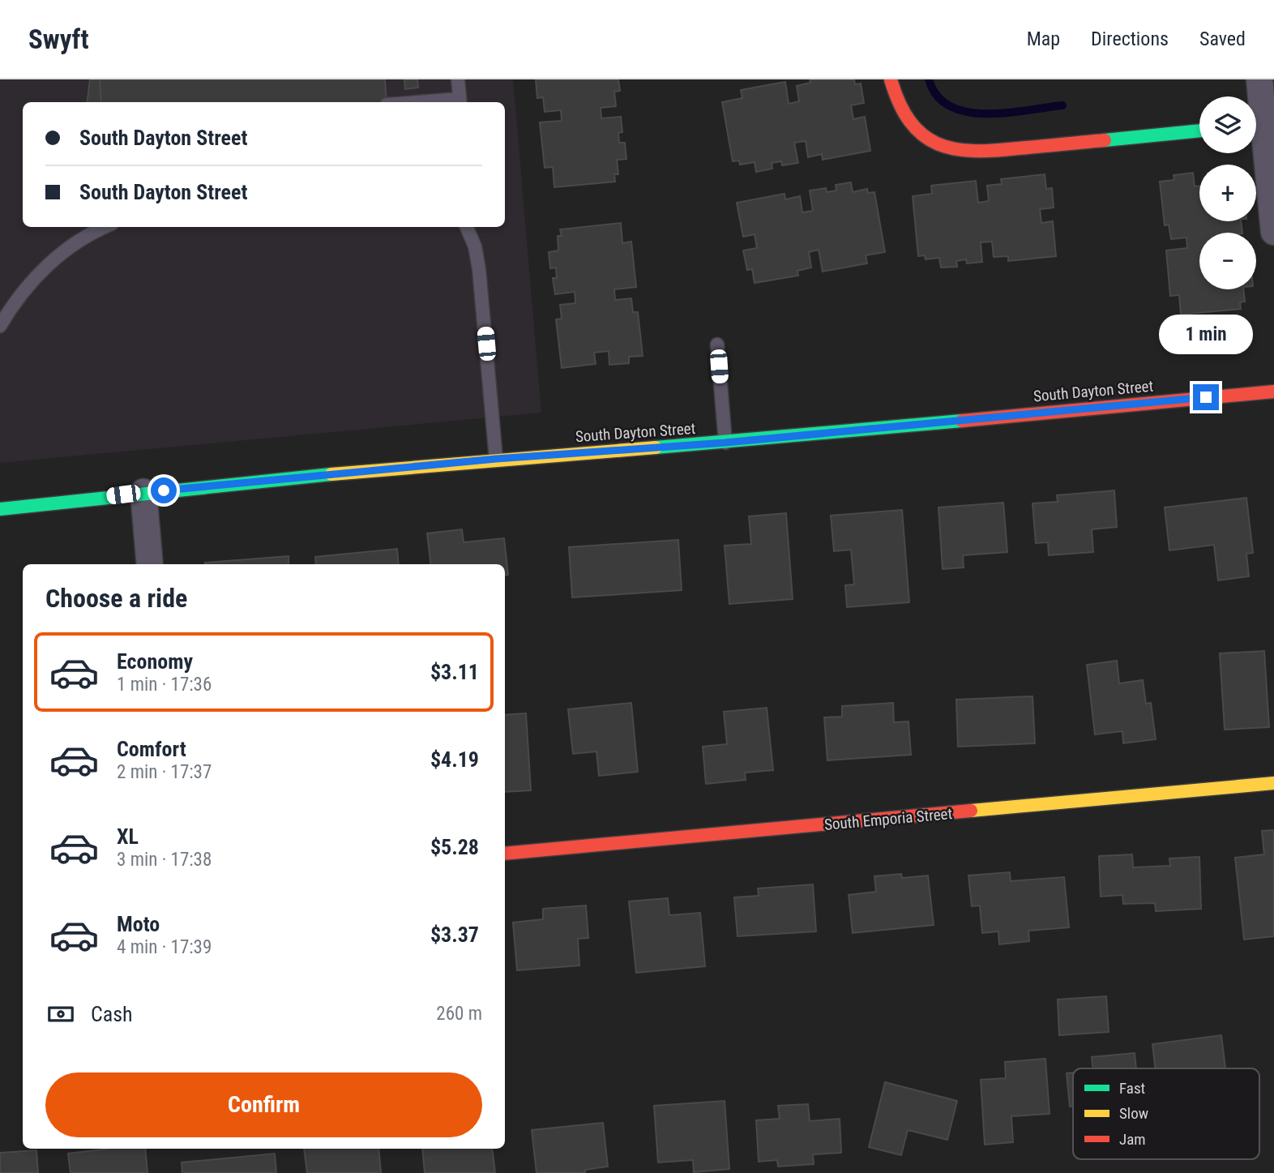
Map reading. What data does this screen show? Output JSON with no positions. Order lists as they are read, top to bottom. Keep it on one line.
{"streets":{"street":["South Dayton Street","South Emporia Street"]},"legend":["Fast","Slow","Jam"],"page":{"header":"Swyft","nav":["Map","Directions","Saved"],"map_buttons":["+","−"],"banner":["South Dayton Street","South Dayton Street"],"bubble":"1 min","heading":"Choose a ride","list":[{"name":"Economy","note":"1 min · 17:36","value":"$3.11"},{"name":"Comfort","note":"2 min · 17:37","value":"$4.19"},{"name":"XL","note":"3 min · 17:38","value":"$5.28"},{"name":"Moto","note":"4 min · 17:39","value":"$3.37"}],"pay":["Cash","260 m"],"buttons":"Confirm"}}
